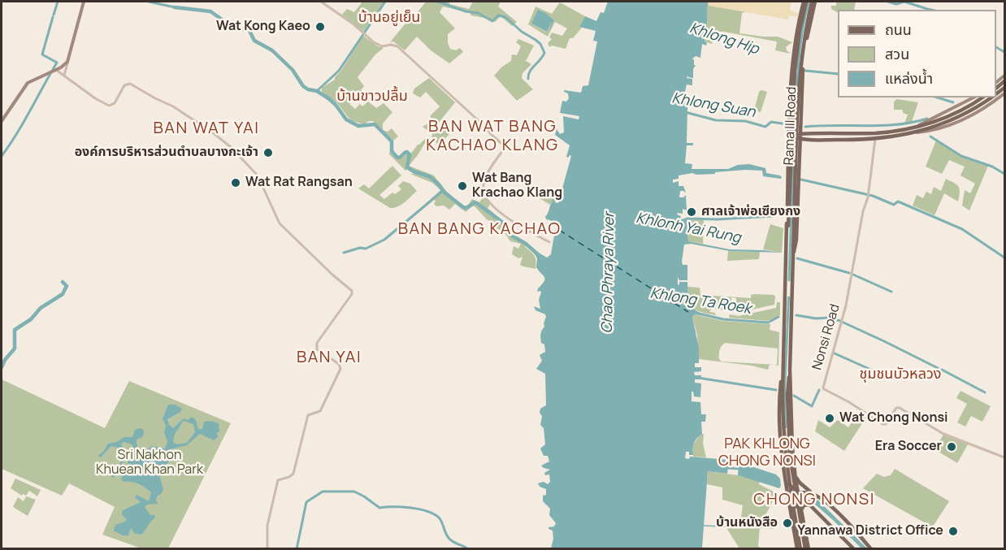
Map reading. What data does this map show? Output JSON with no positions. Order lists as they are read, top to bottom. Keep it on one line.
{"streets":{"main road":["Rama III Road"],"street":["Nonsi Road"]},"districts":["บ้านอยู่เย็น","บ้านขาวปลื้ม","BAN WAT BANG KACHAO KLANG","BAN WAT YAI","BAN BANG KACHAO","BAN YAI","ชุมชนบัวหลวง","PAK KHLONG CHONG NONSI","CHONG NONSI"],"water":["Khlong Hip","Khlong Suan","Khlonh Yai Rung","Chao Phraya River","Khlong Ta Roek"],"parks":["Sri Nakhon Khuean Khan Park"],"places":["Wat Kong Kaeo","องค์การบริหารส่วนตำบลบางกะเจ้า","Wat Rat Rangsan","Wat Bang Krachao Klang","ศาลเจ้าพ่อเซียงกง","Wat Chong Nonsi","Era Soccer","บ้านหนังสือ","Yannawa District Office"],"legend":["ถนน","สวน","แหล่งน้ำ"]}
